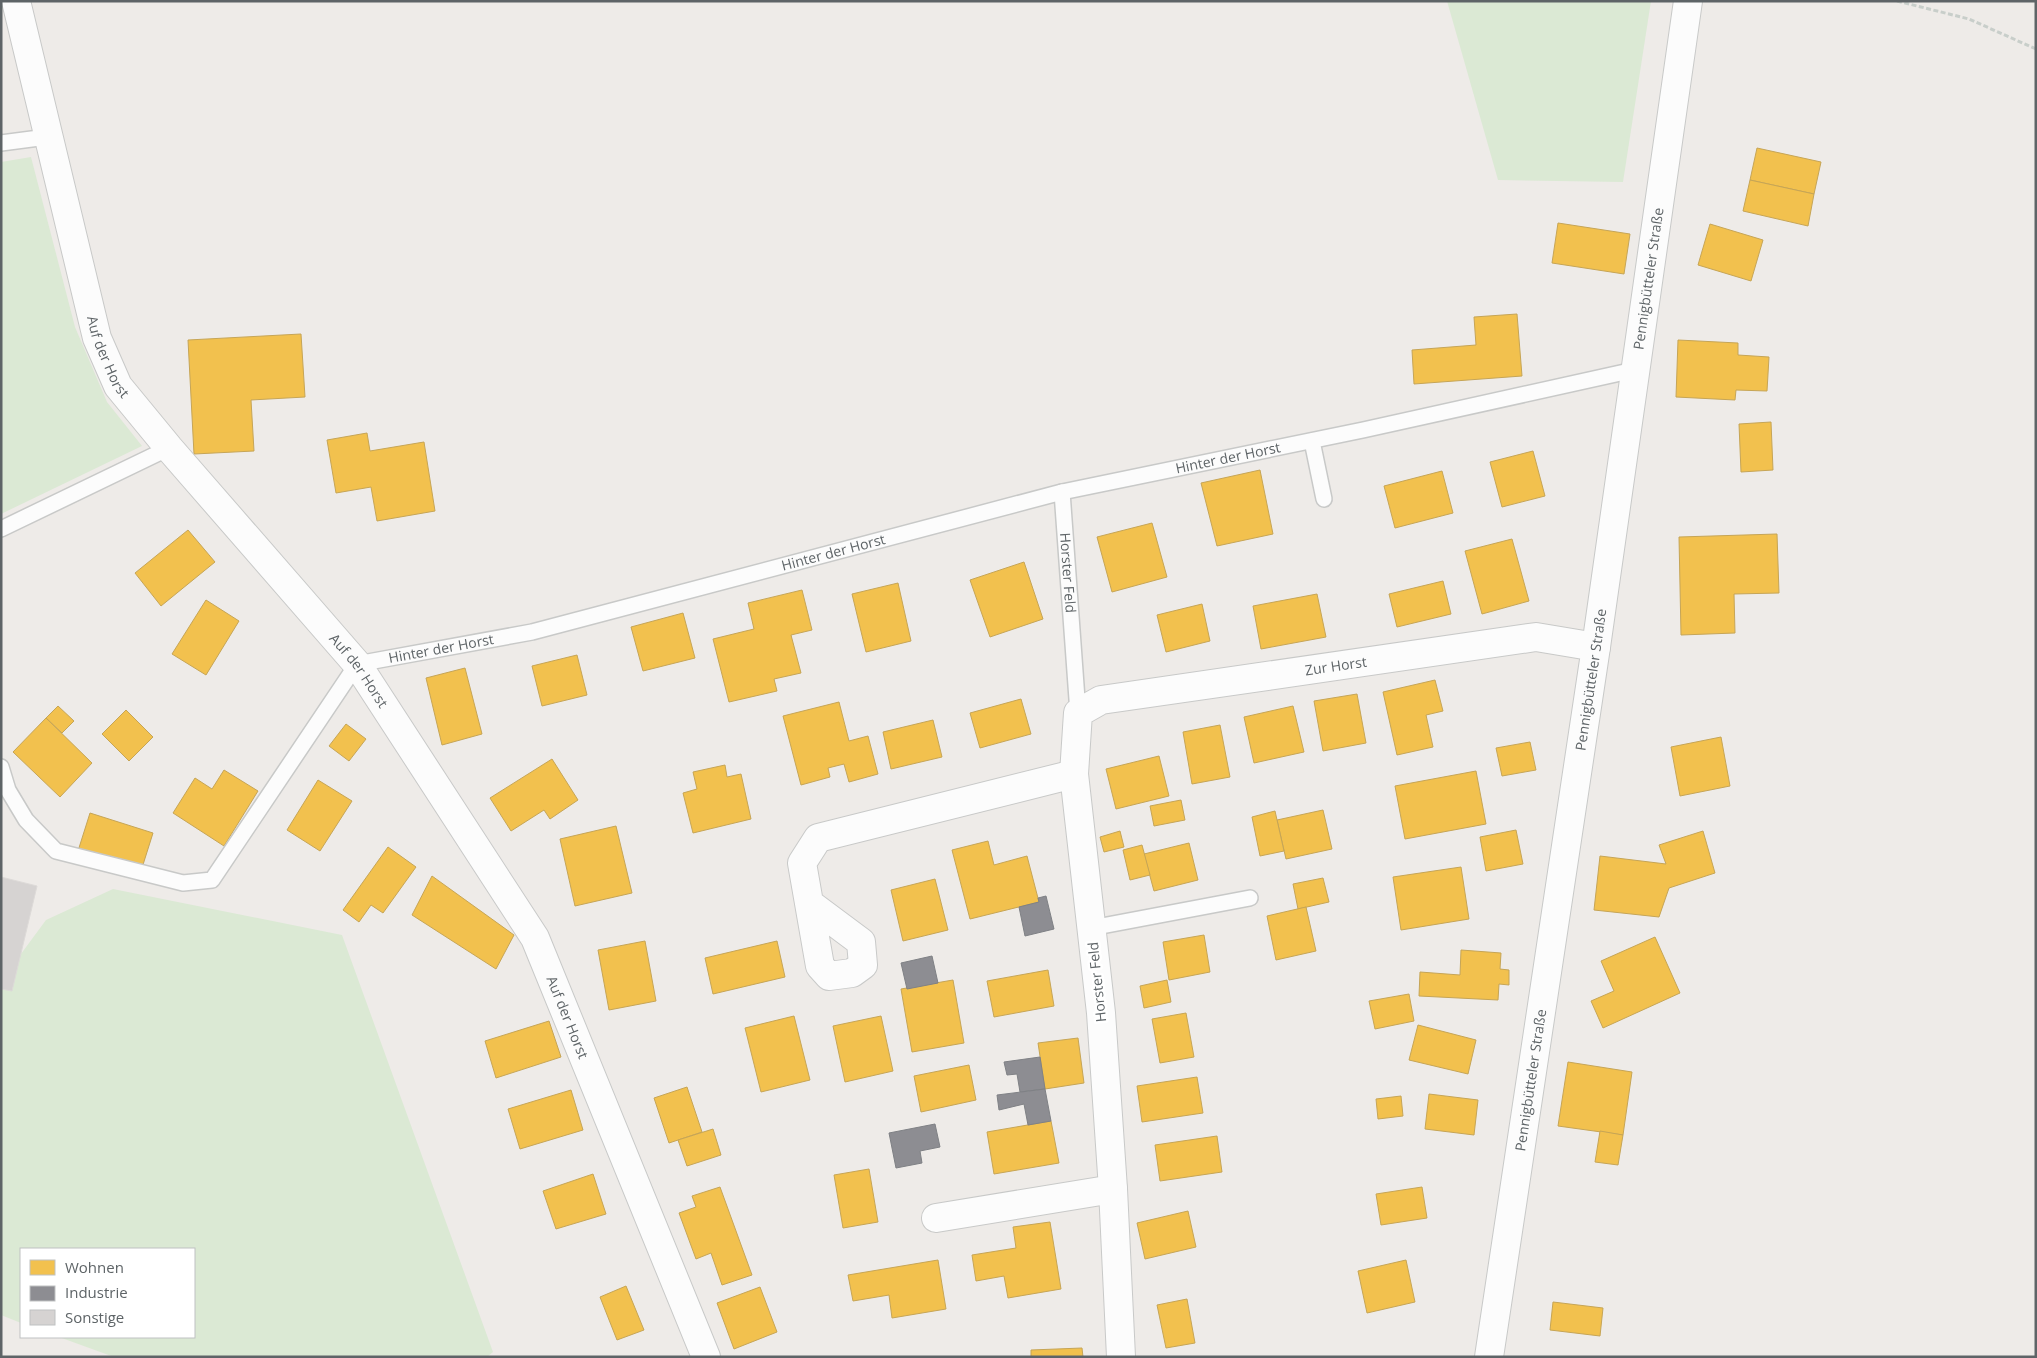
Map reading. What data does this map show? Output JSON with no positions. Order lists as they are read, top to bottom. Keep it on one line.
{"streets":{"street":["Pennigbütteler Straße","Auf der Horst","Horster Feld","Zur Horst"],"lane":["Hinter der Horst"]},"crossings":[["Pennigbütteler Straße","Hinter der Horst"],["Pennigbütteler Straße","Zur Horst"],["Auf der Horst","Hinter der Horst"],["Hinter der Horst","Horster Feld"],["Horster Feld","Zur Horst"]],"legend":["Wohnen","Industrie","Sonstige"]}
